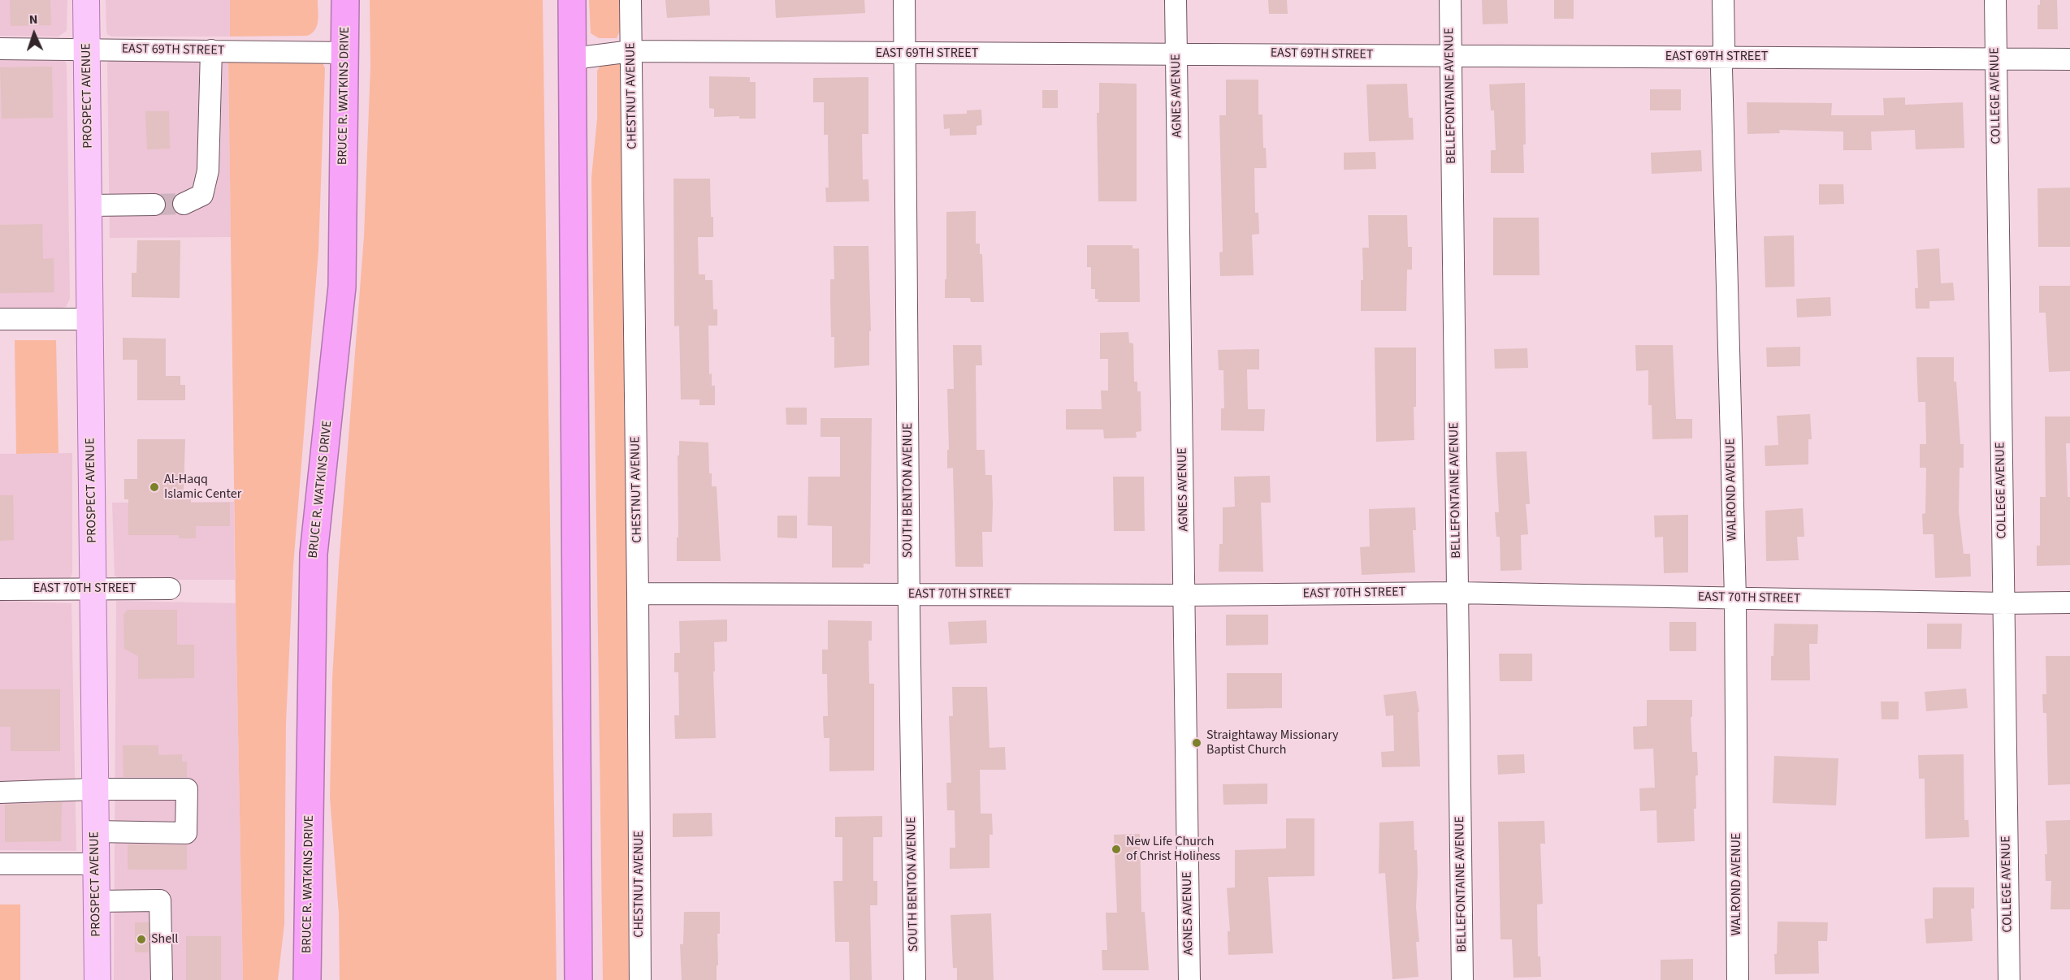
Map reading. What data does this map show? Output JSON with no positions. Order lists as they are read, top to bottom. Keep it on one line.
{"streets":{"highway":["BRUCE R. WATKINS DRIVE"],"main road":["PROSPECT AVENUE"],"street":["EAST 69TH STREET","CHESTNUT AVENUE","AGNES AVENUE","BELLEFONTAINE AVENUE","COLLEGE AVENUE","WALROND AVENUE","SOUTH BENTON AVENUE","EAST 70TH STREET"]},"crossings":[["EAST 69TH STREET","PROSPECT AVENUE"],["EAST 69TH STREET","BRUCE R. WATKINS DRIVE"],["EAST 69TH STREET","CHESTNUT AVENUE"],["EAST 69TH STREET","AGNES AVENUE"],["EAST 69TH STREET","BELLEFONTAINE AVENUE"],["EAST 69TH STREET","COLLEGE AVENUE"],["EAST 69TH STREET","WALROND AVENUE"],["EAST 69TH STREET","SOUTH BENTON AVENUE"],["PROSPECT AVENUE","EAST 70TH STREET"],["CHESTNUT AVENUE","EAST 70TH STREET"],["AGNES AVENUE","EAST 70TH STREET"],["BELLEFONTAINE AVENUE","EAST 70TH STREET"],["COLLEGE AVENUE","EAST 70TH STREET"],["WALROND AVENUE","EAST 70TH STREET"],["SOUTH BENTON AVENUE","EAST 70TH STREET"]],"places":["Al-Haqq Islamic Center","Straightaway Missionary Baptist Church","New Life Church of Christ Holiness","Shell"],"north":"top"}
